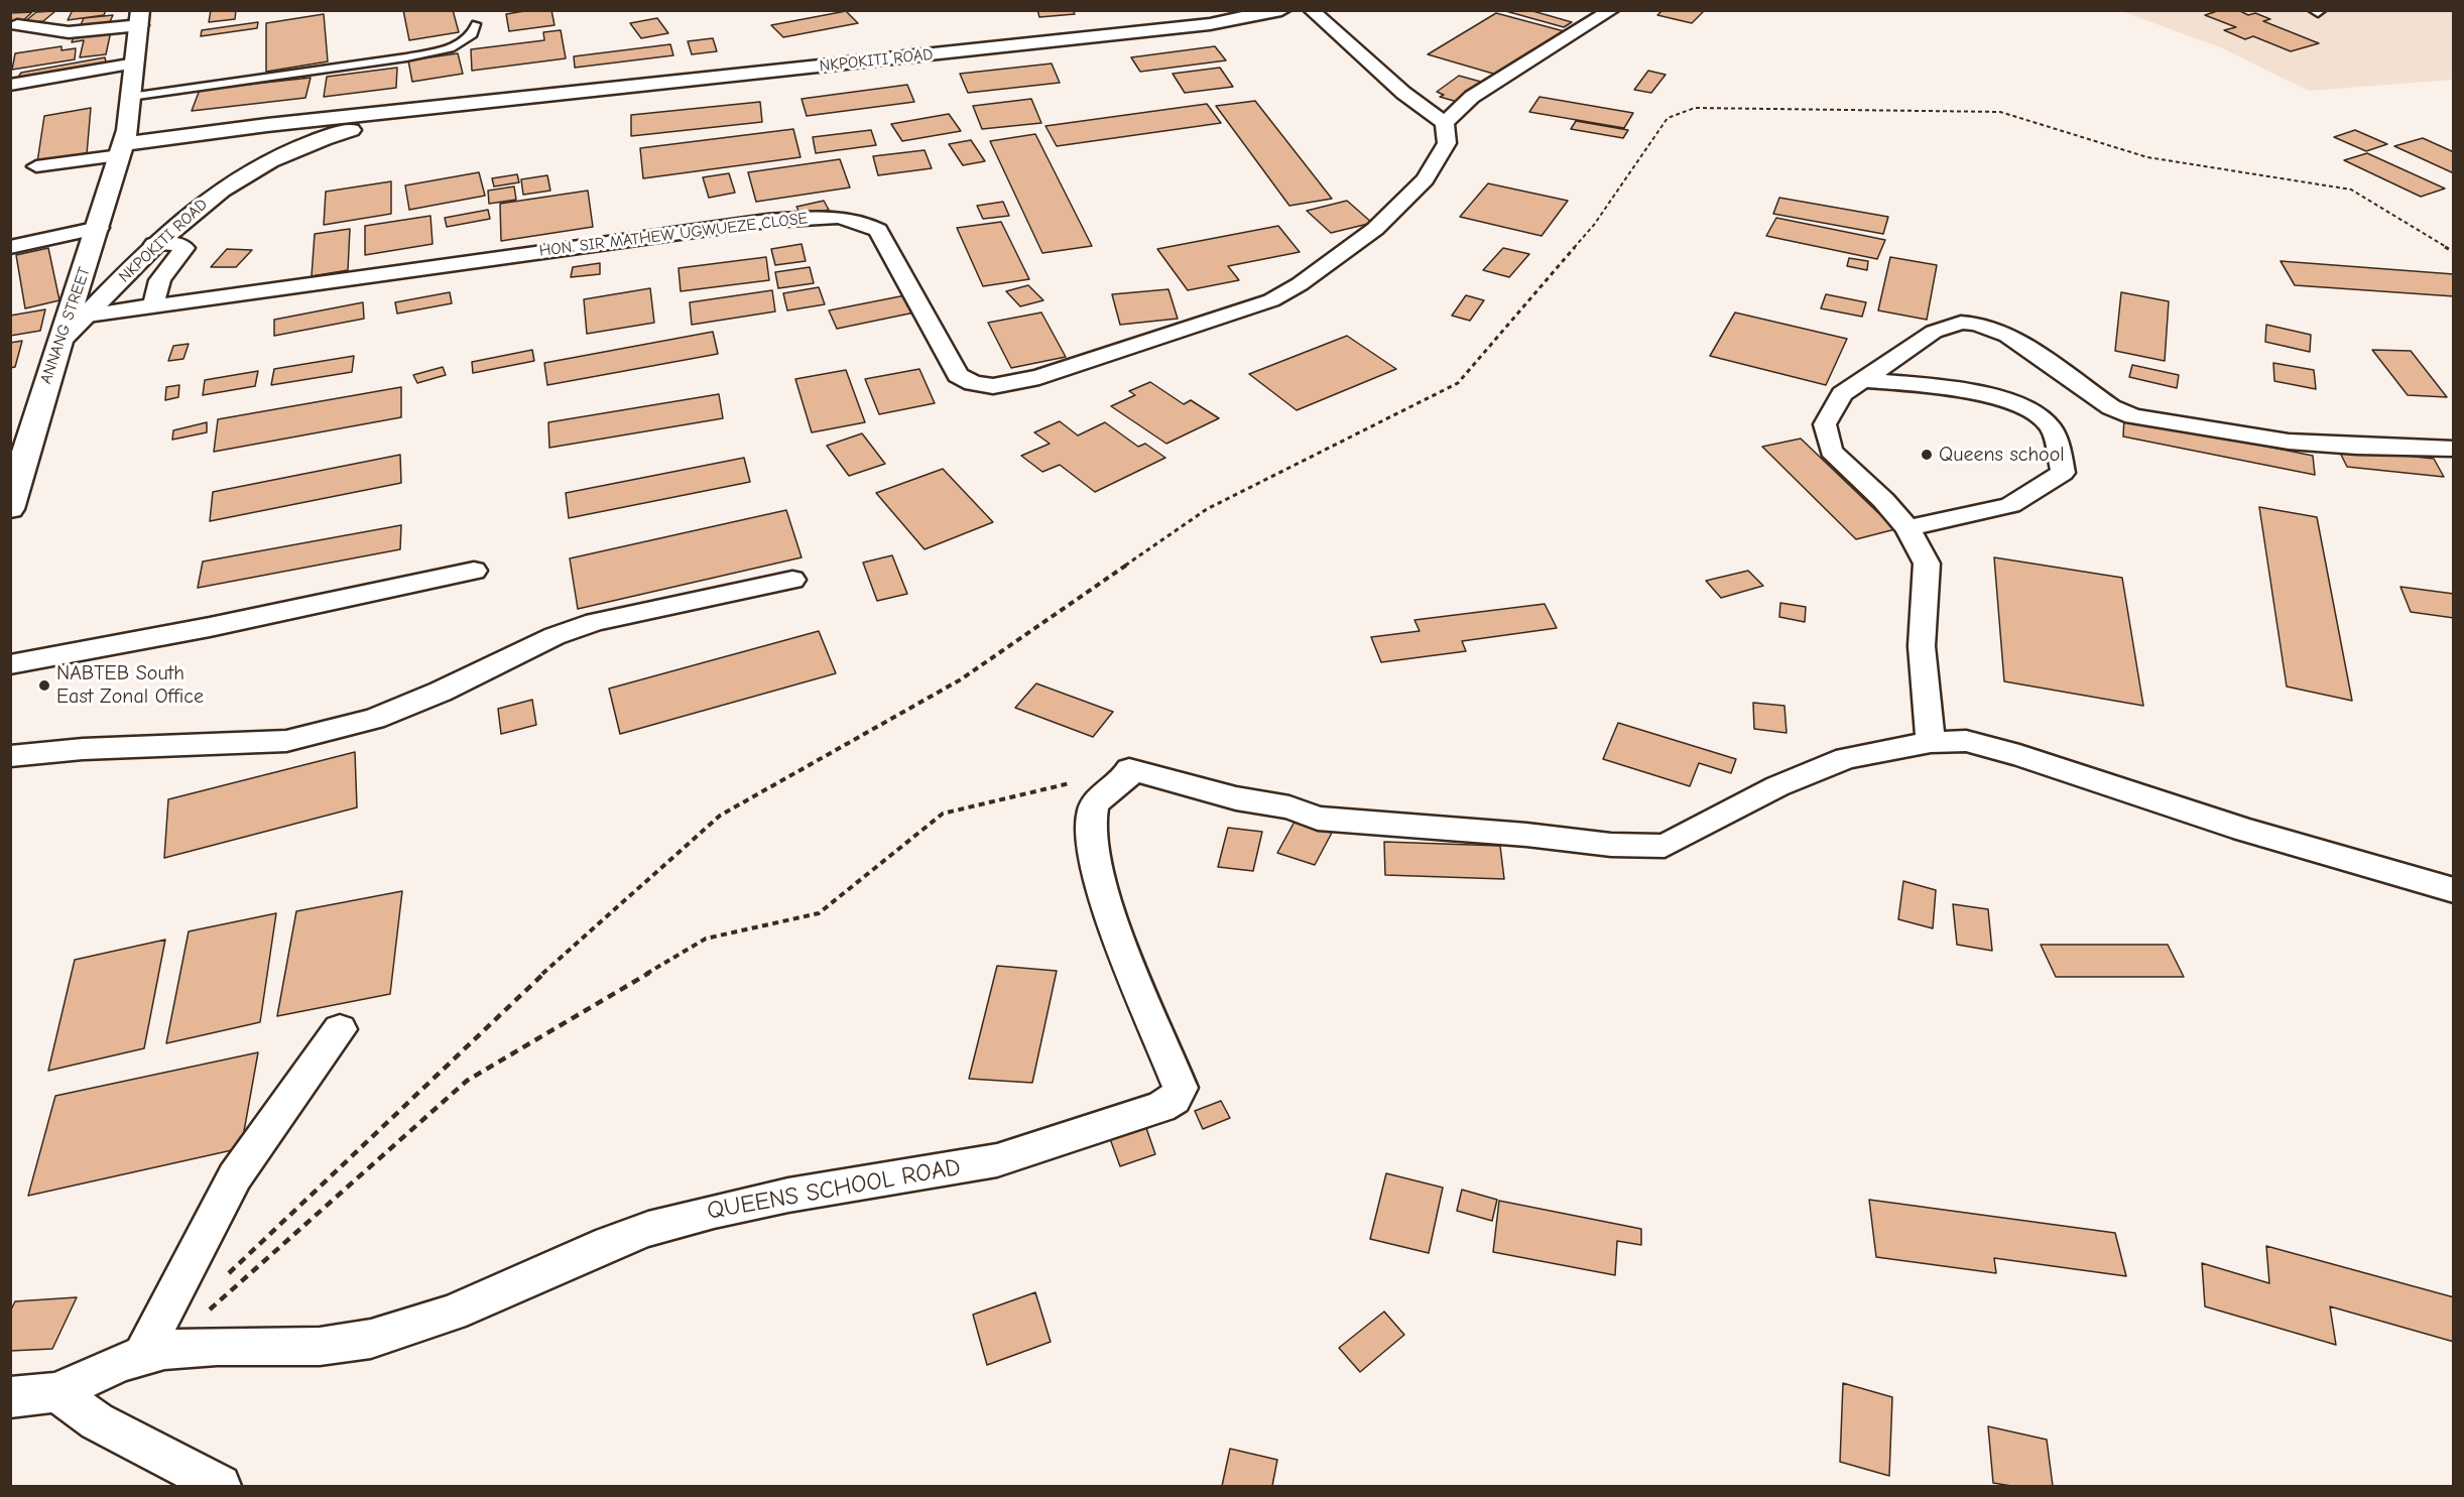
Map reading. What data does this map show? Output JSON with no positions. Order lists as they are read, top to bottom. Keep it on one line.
{"streets":{"main road":["NKPOKITI ROAD","ANNANG STREET"],"street":["HON. SIR MATHEW UGWUEZE CLOSE","QUEENS SCHOOL ROAD"]},"crossings":[["NKPOKITI ROAD","HON. SIR MATHEW UGWUEZE CLOSE"],["NKPOKITI ROAD","ANNANG STREET"]],"places":["Queens school","NABTEB South East Zonal Office"]}
